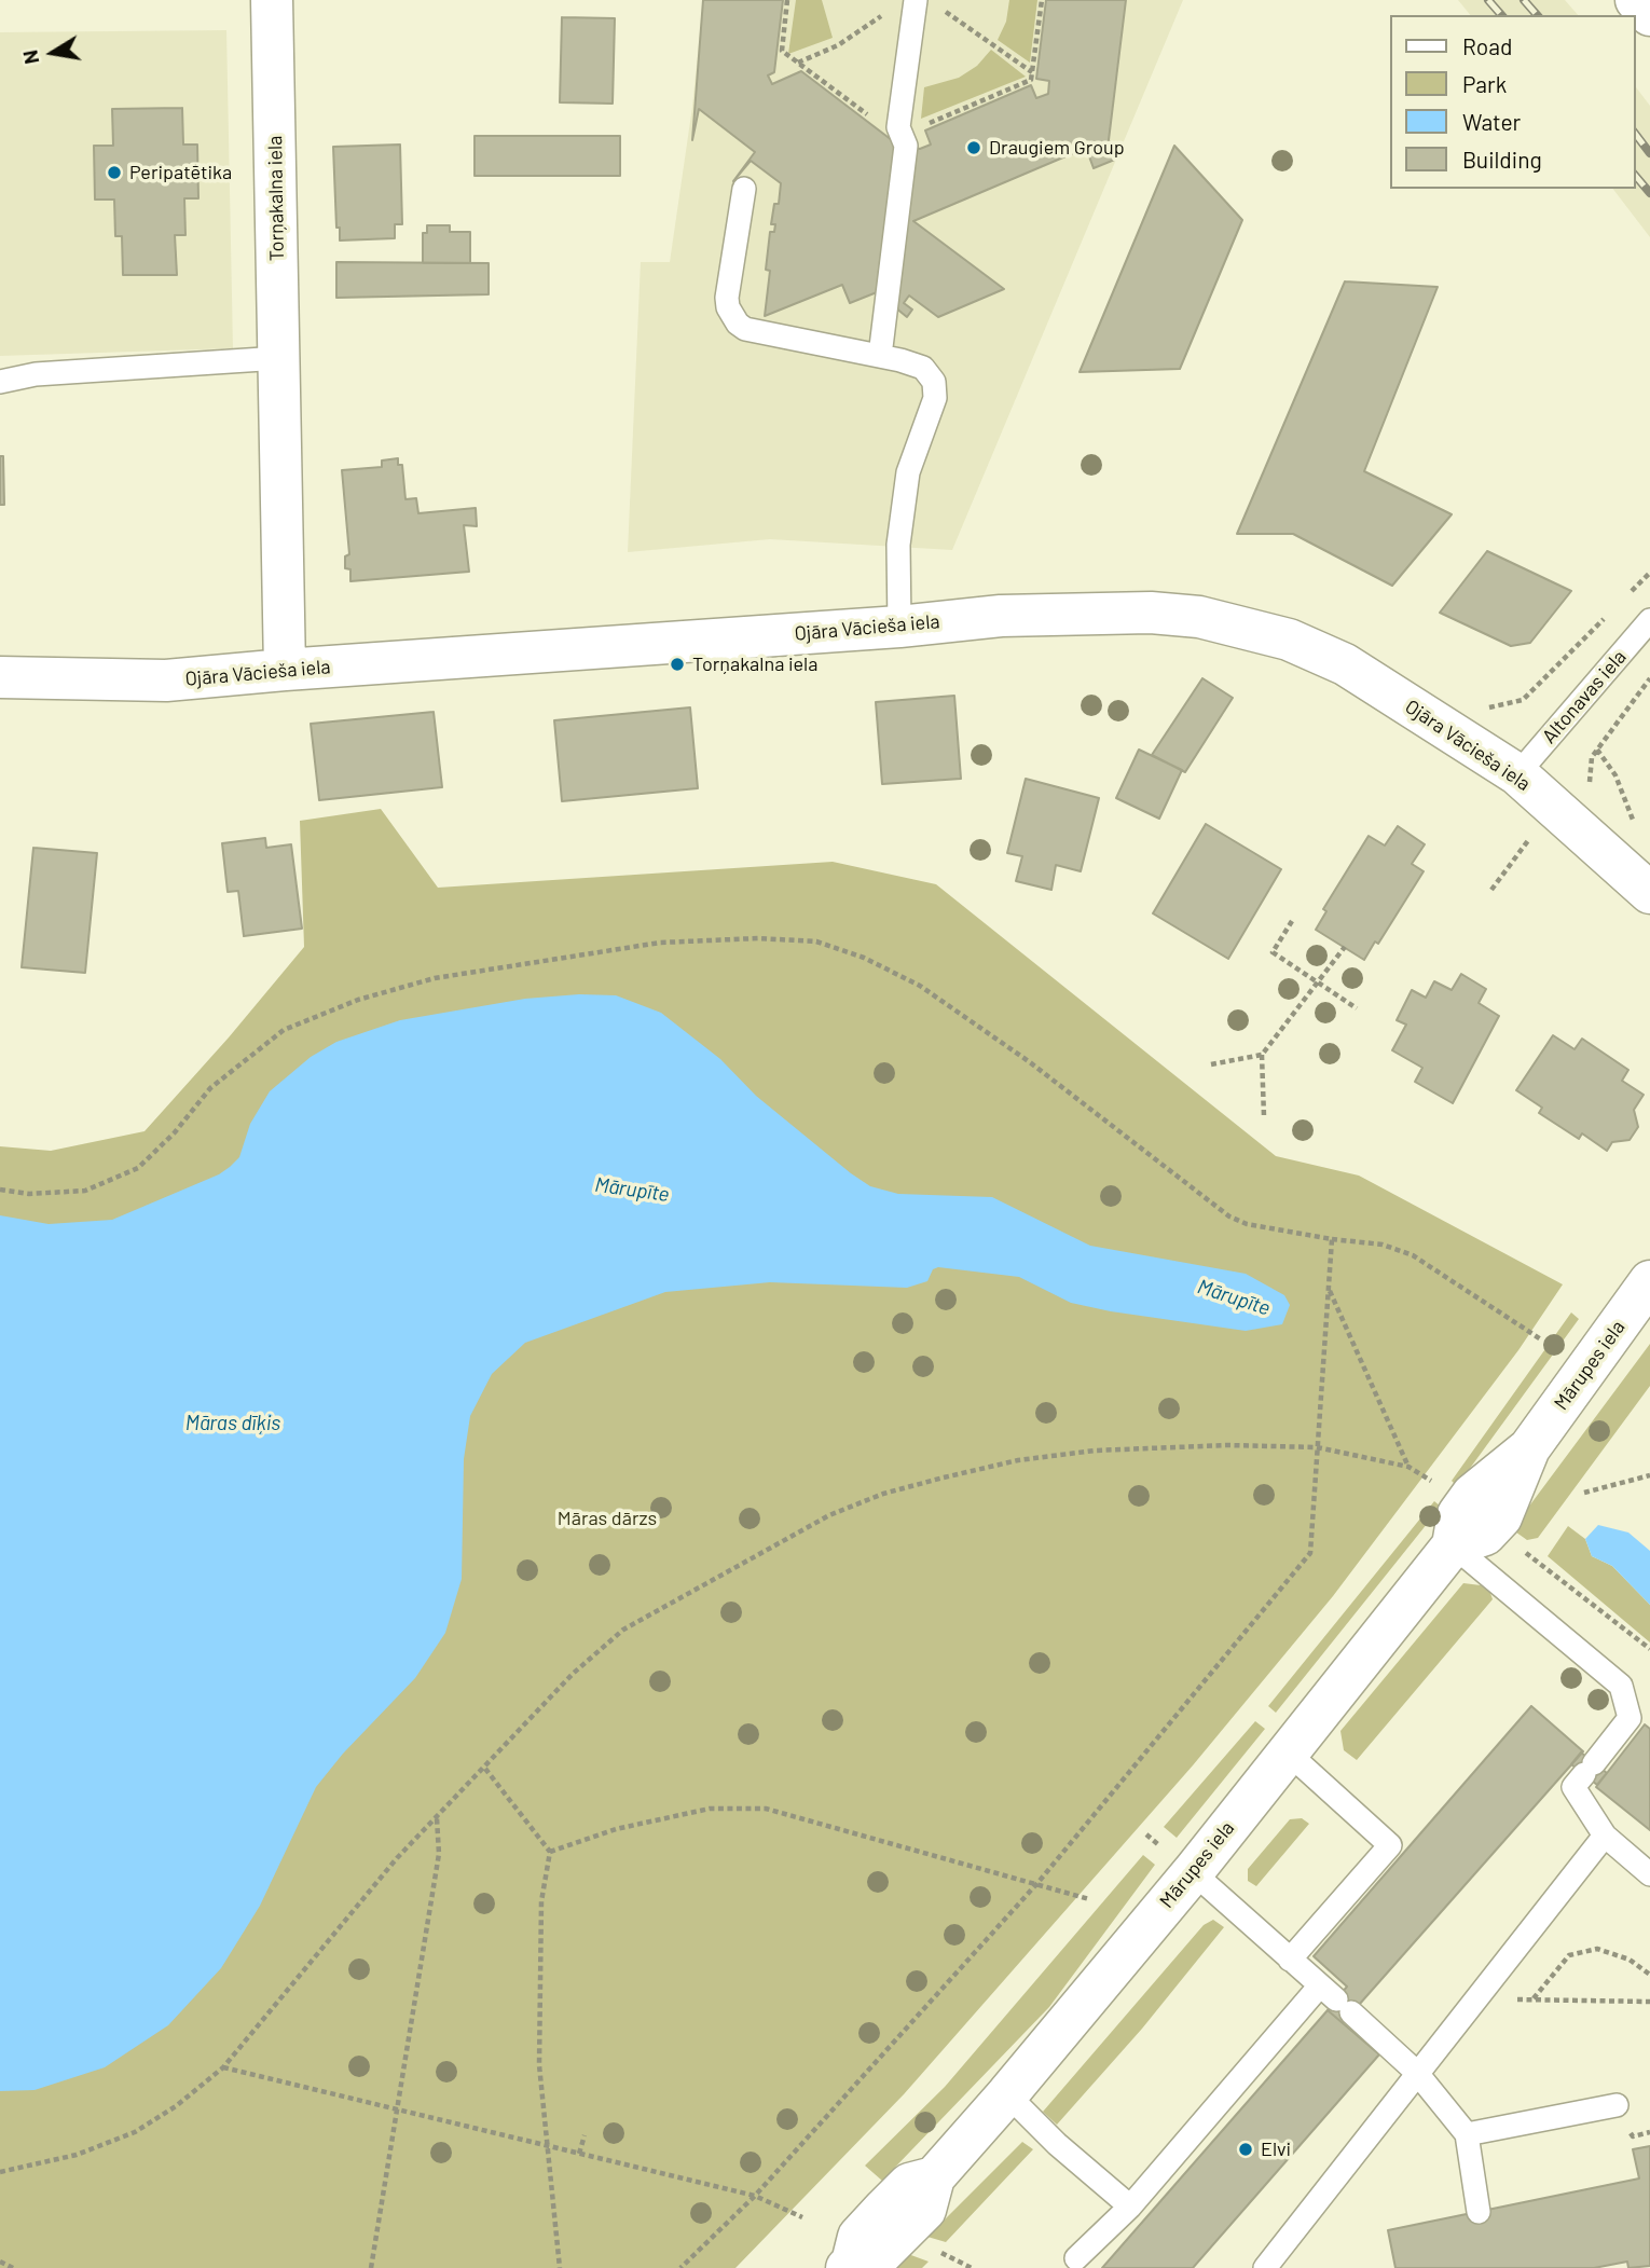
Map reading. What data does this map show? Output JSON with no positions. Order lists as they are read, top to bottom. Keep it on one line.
{"streets":{"street":["Torņakalna iela","Ojāra Vācieša iela","Mārupes iela"],"lane":["Altonavas iela"]},"crossings":[["Torņakalna iela","Ojāra Vācieša iela"],["Ojāra Vācieša iela","Altonavas iela"]],"water":["Mārupīte","Māras dīķis"],"parks":["Māras dārzs"],"places":["Draugiem Group","Peripatētika","Torņakalna iela","Elvi"],"legend":["Road","Park","Water","Building"],"north":"left"}
